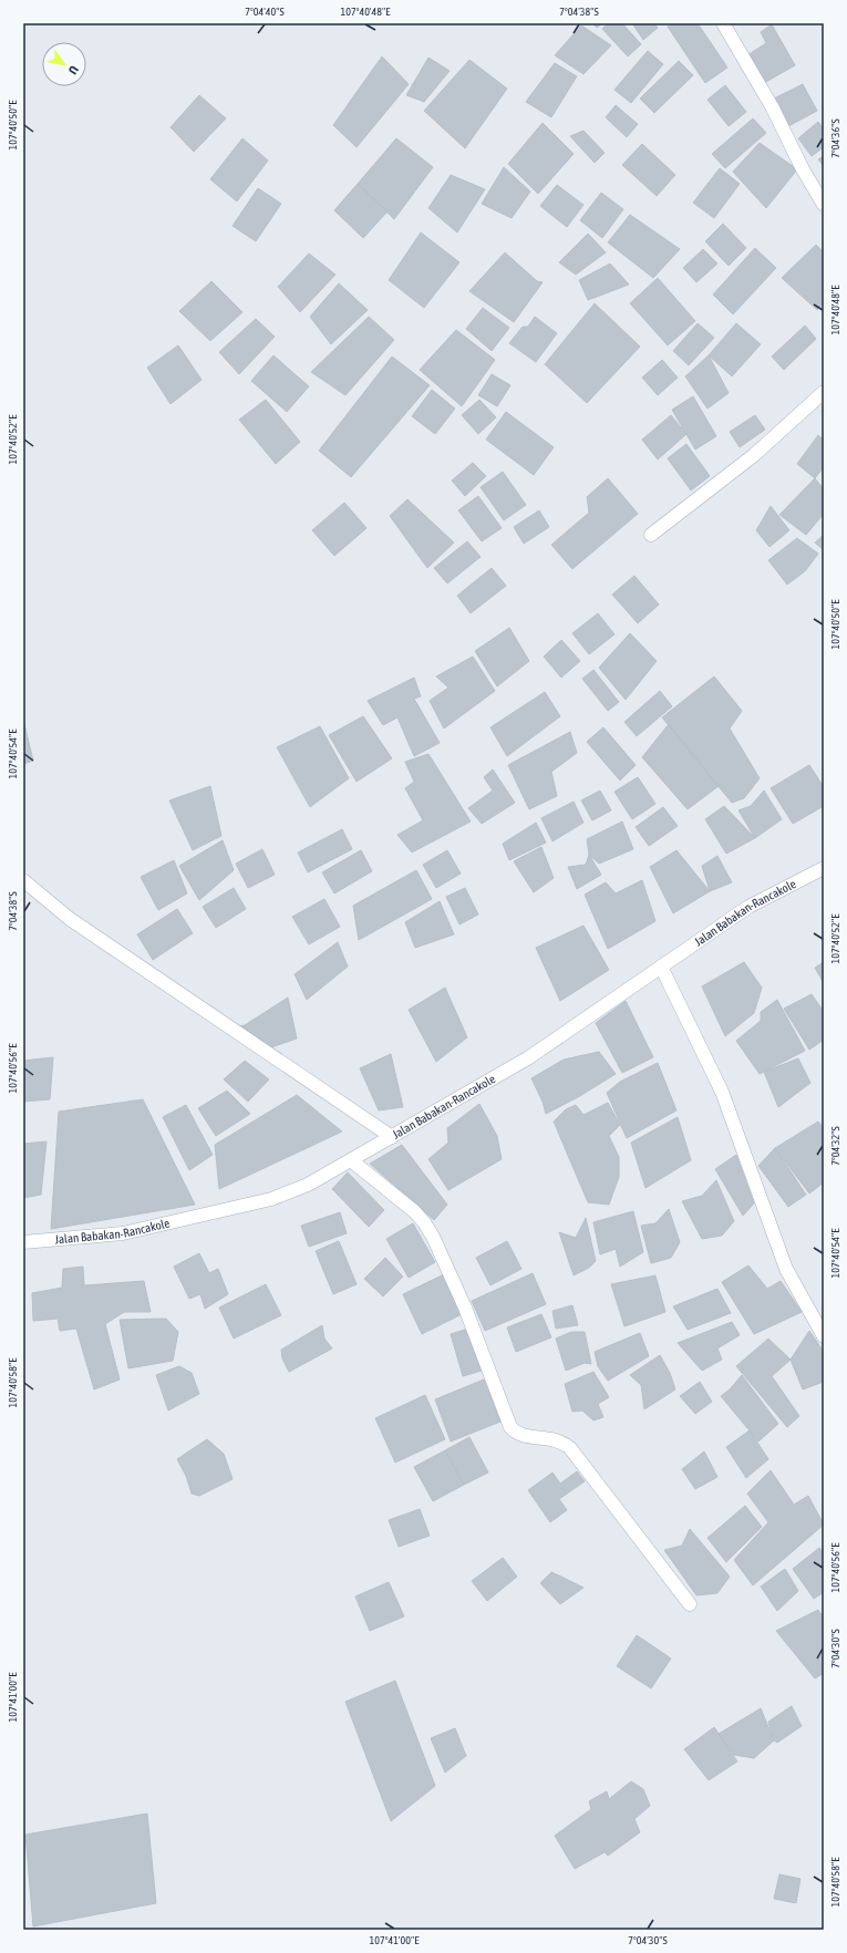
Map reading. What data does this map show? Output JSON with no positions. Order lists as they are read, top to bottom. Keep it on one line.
{"streets":{"street":["Jalan Babakan-Rancakole"]},"north":"bottom right","coordinates":["7°04'40\"S","107°40'48\"E","7°04'38\"S","107°40'50\"E","7°04'36\"S","107°40'52\"E","107°40'54\"E","107°40'56\"E","7°04'32\"S","107°40'58\"E","7°04'30\"S","107°41'00\"E"]}
